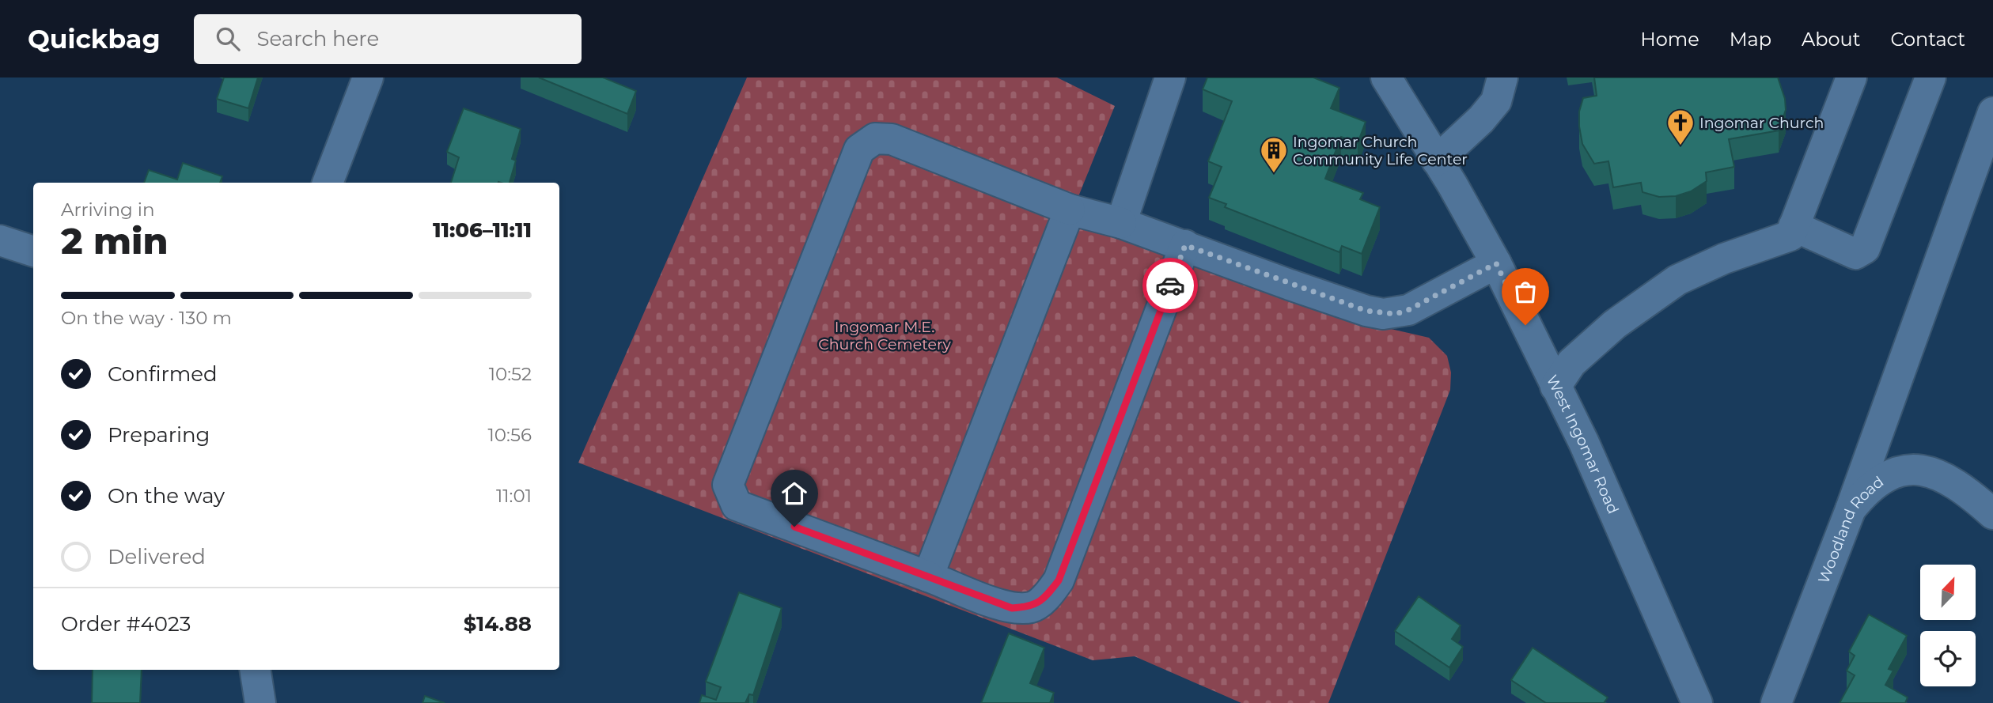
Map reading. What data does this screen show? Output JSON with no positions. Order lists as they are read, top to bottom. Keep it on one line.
{"streets":{"street":["West Ingomar Road","Woodland Road"]},"parks":["Ingomar M.E. Church Cemetery"],"places":{"church":["Ingomar Church"],"building":["Ingomar Church Community Life Center"]},"north":"top right","page":{"header":"Quickbag","search":"Search here","nav":["Home","Map","About","Contact"],"heading":["2 min","Arriving in","11:06–11:11"],"panel":["Order #4023","$14.88"],"bar":"On the way · 130 m","list":[["Confirmed","10:52"],["Preparing","10:56"],["On the way","11:01"],"Delivered"]}}
